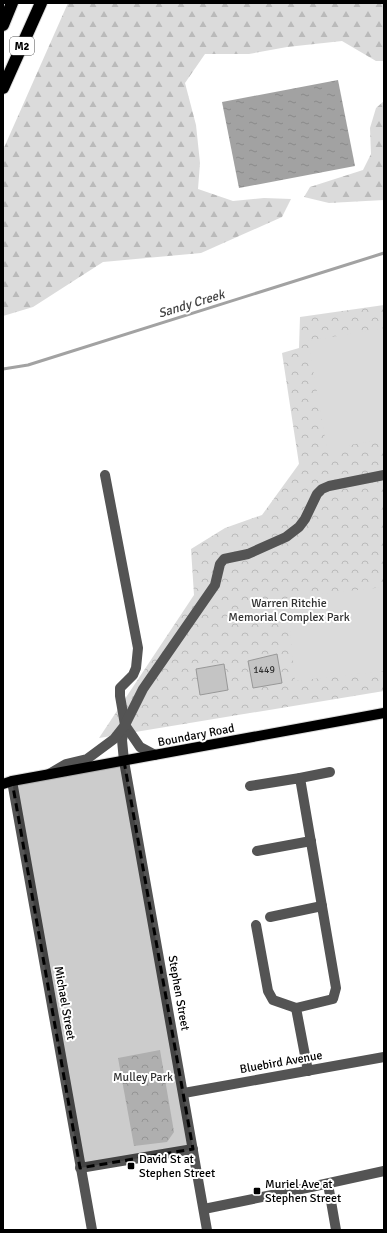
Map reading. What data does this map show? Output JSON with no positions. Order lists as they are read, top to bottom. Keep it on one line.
{"streets":{"highway":["M2"],"main road":["Boundary Road"],"street":["Stephen Street","Michael Street","Bluebird Avenue"]},"crossings":[["Boundary Road","Stephen Street"],["Boundary Road","Michael Street"],["Stephen Street","Bluebird Avenue"]],"water":["Sandy Creek"],"parks":["Warren Ritchie Memorial Complex Park","Mulley Park"],"places":{"transit":["David St at Stephen Street","Muriel Ave at Stephen Street"]},"house_numbers":["1449"]}
